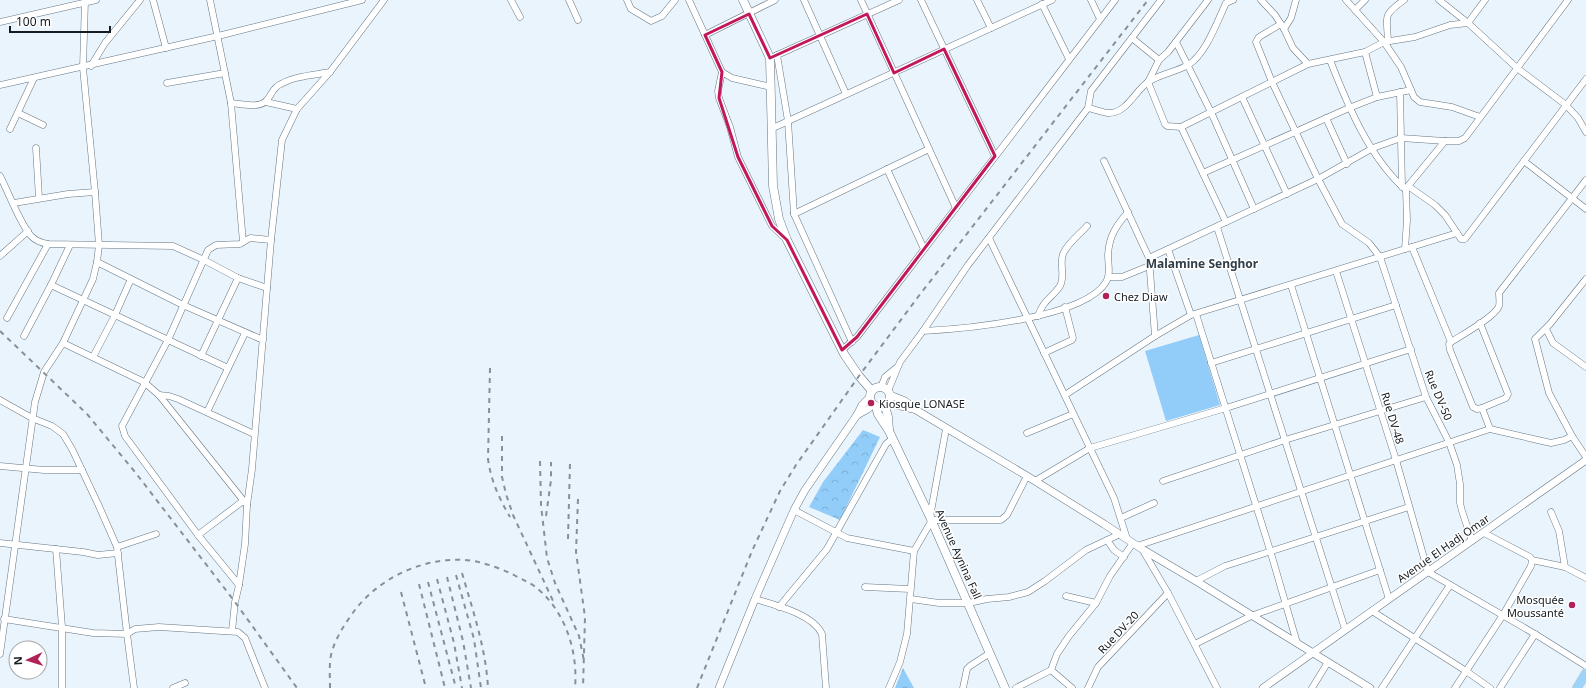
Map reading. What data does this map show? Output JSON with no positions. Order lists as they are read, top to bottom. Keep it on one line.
{"streets":{"main road":["Avenue Aynina Fall"],"street":["Rue DV-50","Rue DV-48","Avenue El Hadj Omar","Rue DV-20"]},"crossings":[["Rue DV-50","Avenue El Hadj Omar"],["Rue DV-48","Avenue El Hadj Omar"]],"districts":["Malamine Senghor"],"places":["Chez Diaw","Kiosque LONASE","Mosquée Moussanté"],"scale_bar":"100 m","north":"left"}
